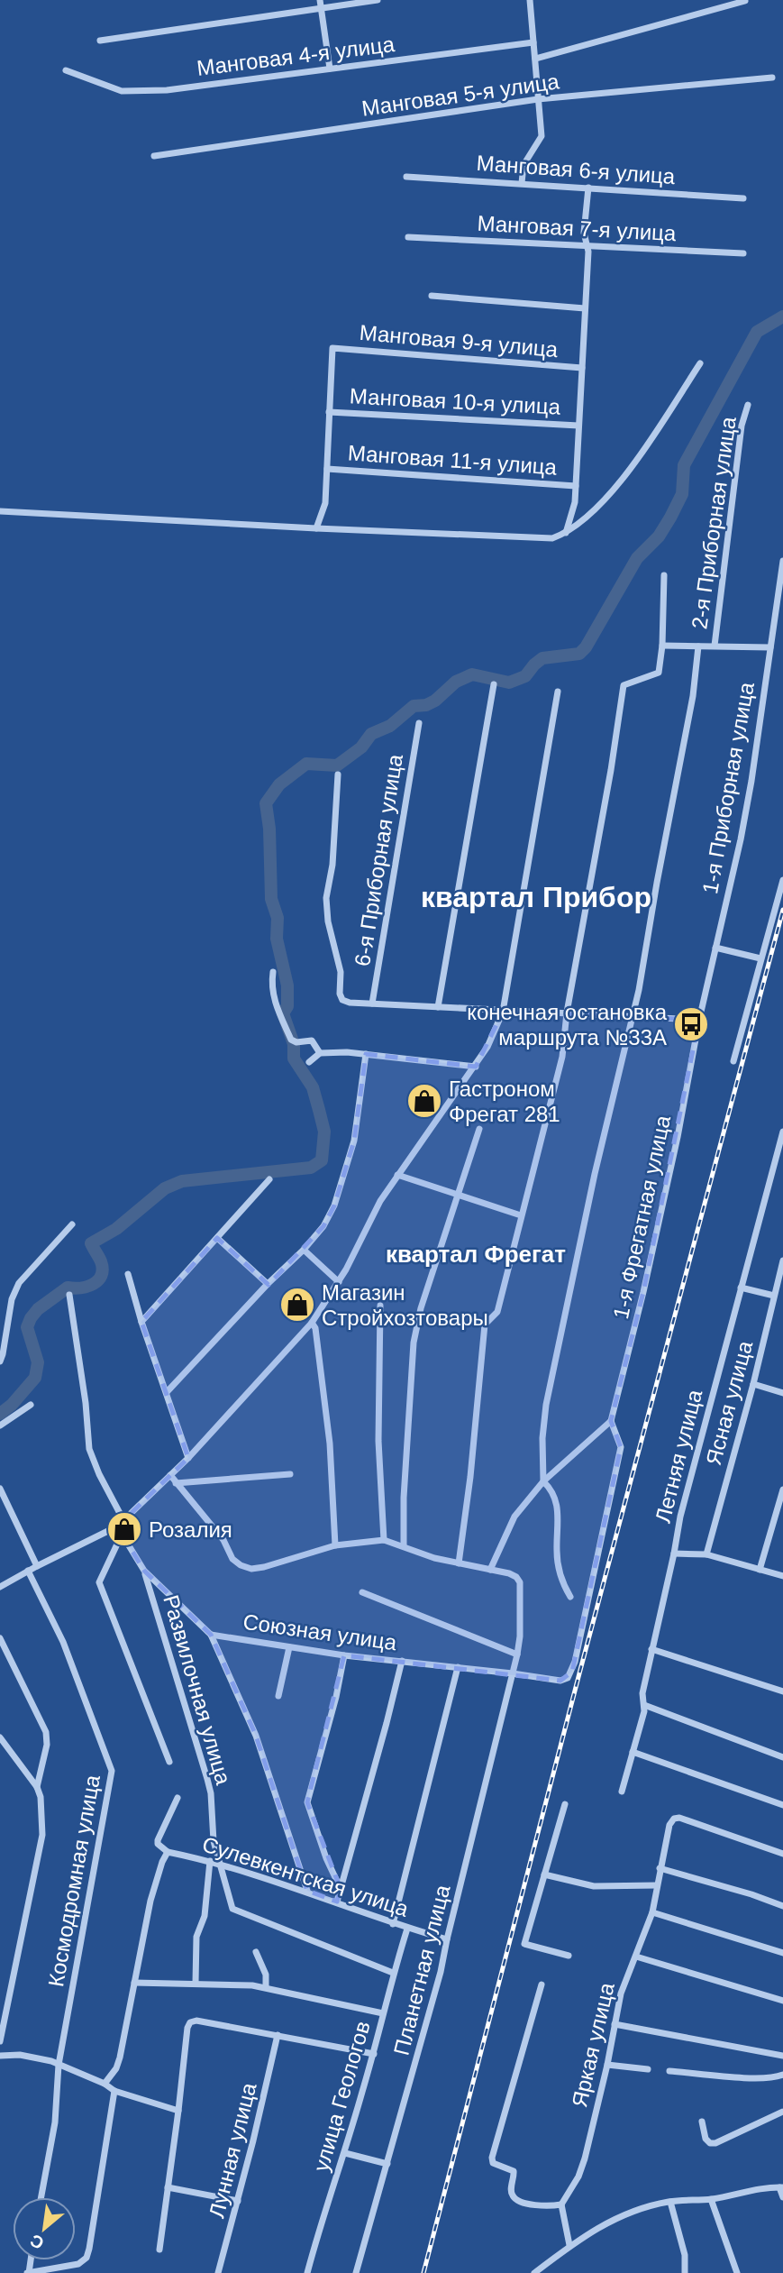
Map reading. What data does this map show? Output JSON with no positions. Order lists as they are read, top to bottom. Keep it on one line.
{"streets":{"street":["Манговая 4-я улица","Манговая 5-я улица","Манговая 6-я улица","Манговая 7-я улица","Манговая 9-я улица","Манговая 10-я улица","Манговая 11-я улица","2-я Приборная улица","1-я Приборная улица","6-я Приборная улица","1-я Фрегатная улица","Ясная улица","Летняя улица","Союзная улица","Развилочная улица","Сулевкентская улица","Космодромная улица","Планетная улица","Яркая улица","улица Геологов","Лунная улица"]},"crossings":[["Манговая 9-я улица","Манговая 10-я улица"],["1-я Приборная улица","1-я Фрегатная улица"],["1-я Фрегатная улица","Союзная улица"],["Союзная улица","Развилочная улица"],["Союзная улица","Планетная улица"],["Развилочная улица","Сулевкентская улица"],["Развилочная улица","улица Геологов"],["Сулевкентская улица","Планетная улица"],["Сулевкентская улица","улица Геологов"]],"districts":["квартал Прибор","квартал Фрегат"],"places":{"bus stop":["конечная остановка маршрута №33А"],"shop":["Гастроном Фрегат 281","Магазин Стройхозтовары","Розалия"]},"north":"bottom left"}
